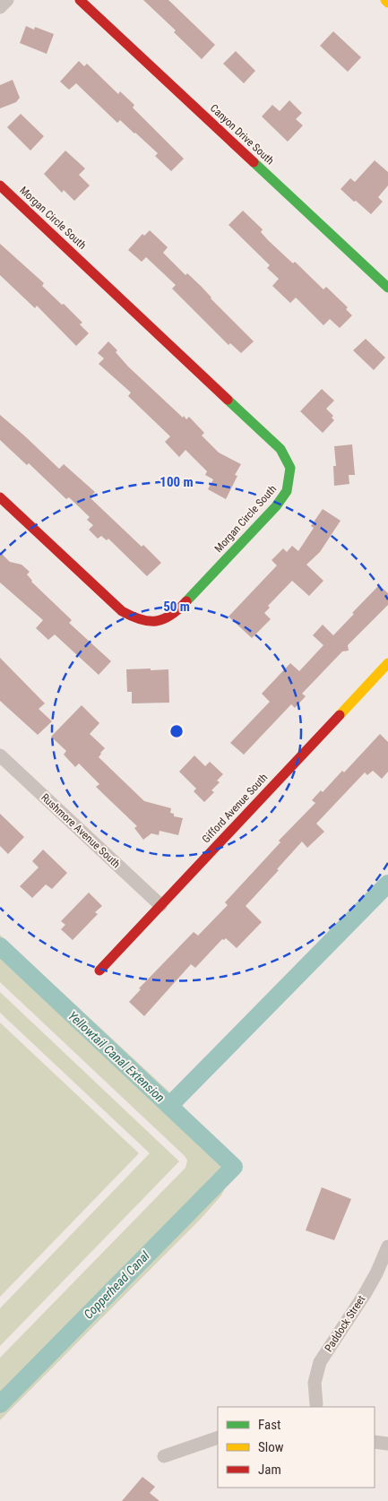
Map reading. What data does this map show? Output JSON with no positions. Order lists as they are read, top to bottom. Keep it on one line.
{"streets":{"street":["Canyon Drive South","Morgan Circle South","Gifford Avenue South","Rushmore Avenue South","Paddock Street"]},"crossings":[["Gifford Avenue South","Rushmore Avenue South"]],"water":["Yellowtail Canal Extension","Copperhead Canal"],"legend":["Fast","Slow","Jam"],"rings":["100 m","50 m"]}
